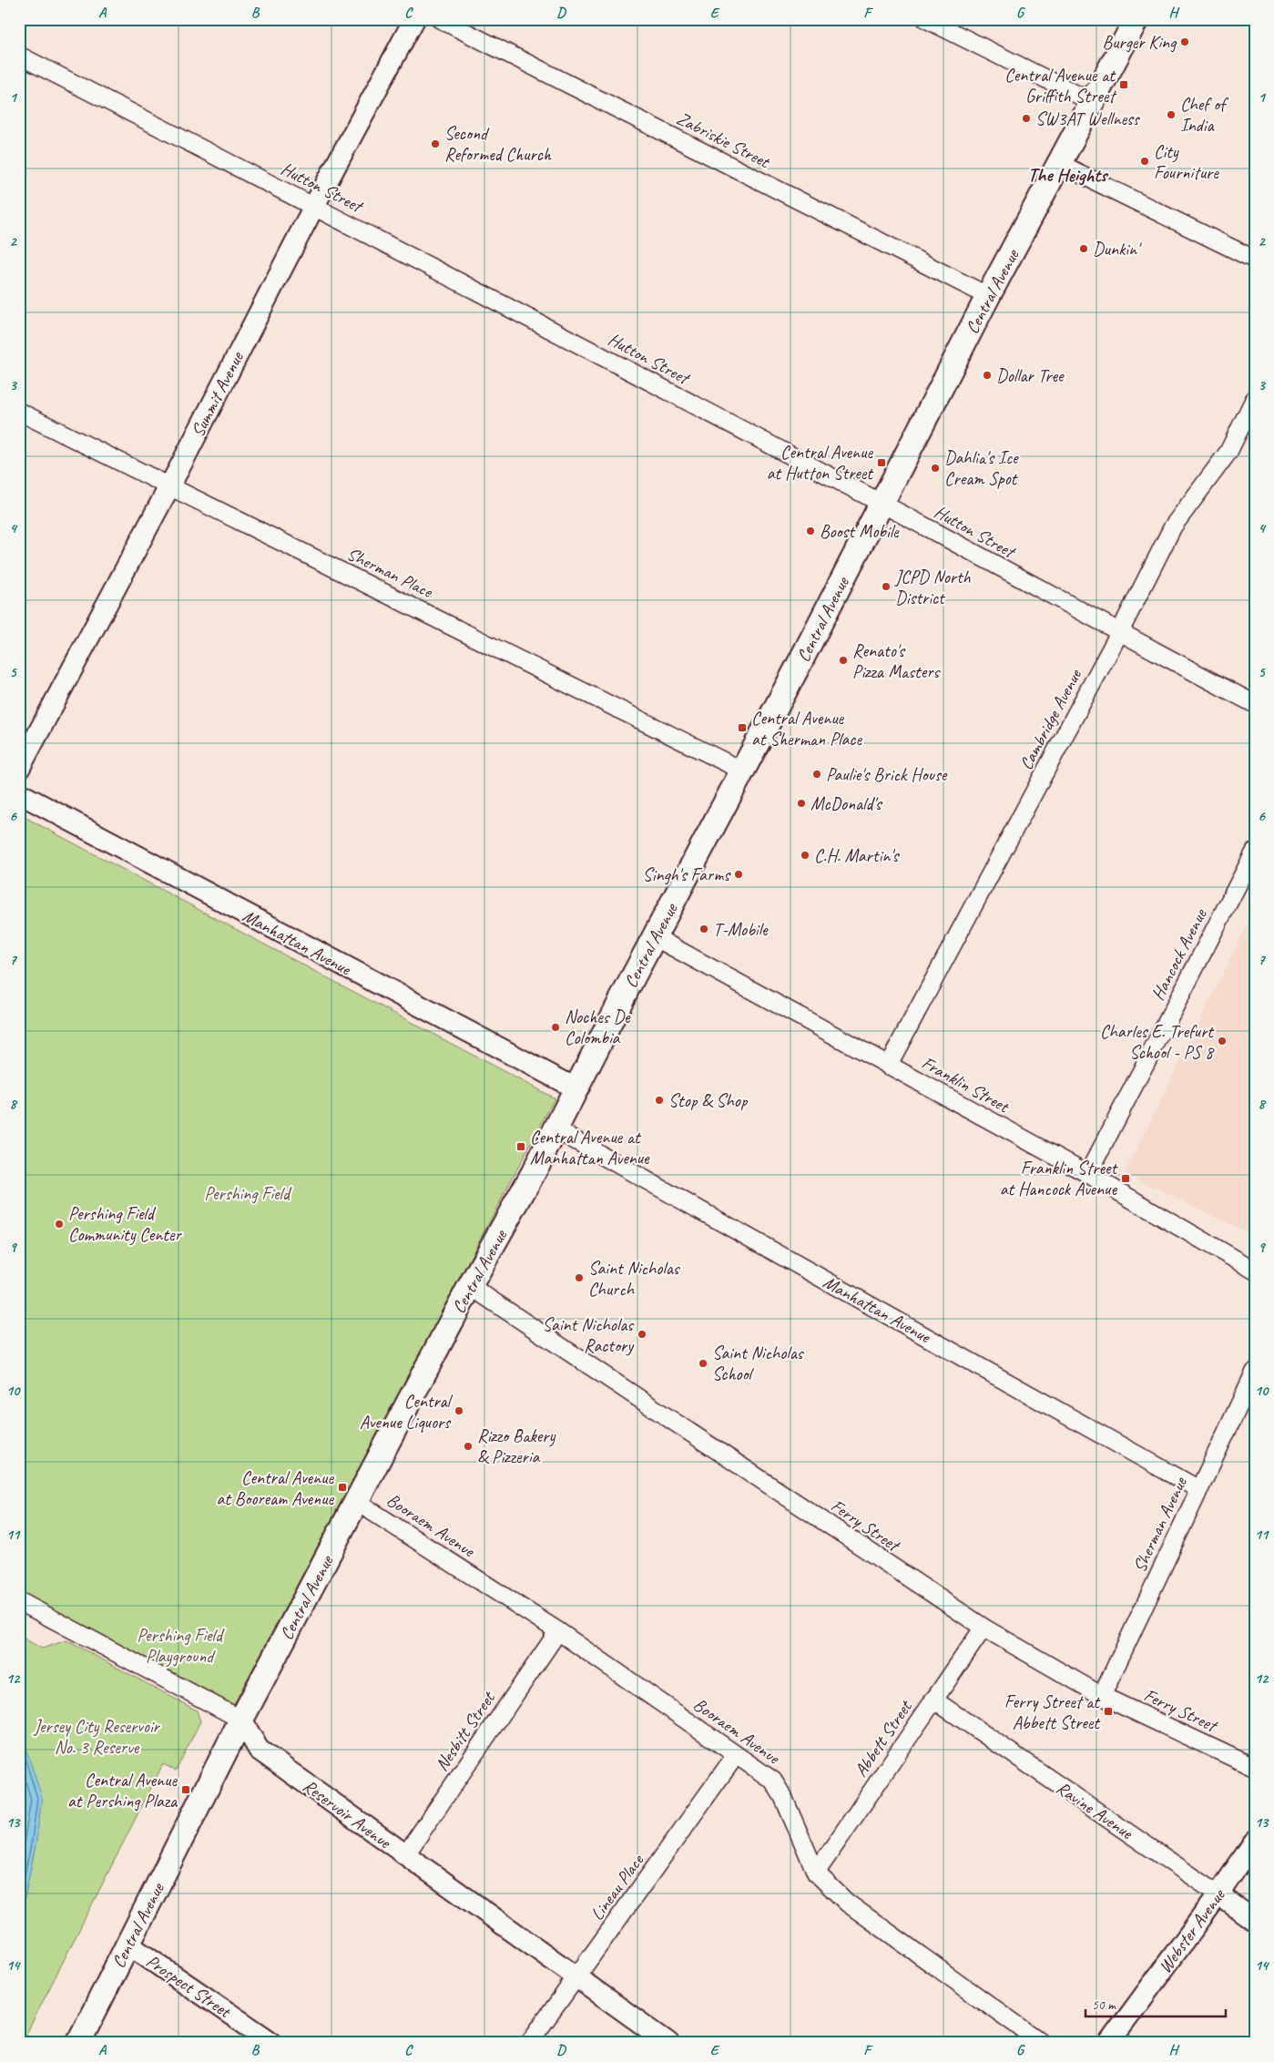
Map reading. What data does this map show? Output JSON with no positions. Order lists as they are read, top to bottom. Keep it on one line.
{"streets":{"main road":["Central Avenue"],"street":["Zabriskie Street","Hutton Street","Summit Avenue","Sherman Place","Cambridge Avenue","Manhattan Avenue","Hancock Avenue","Franklin Street","Booraem Avenue","Ferry Street","Sherman Avenue","Nesbitt Street","Abbett Street","Ravine Avenue","Reservoir Avenue","Lineau Place","Webster Avenue","Prospect Street"]},"crossings":[["Zabriskie Street","Central Avenue"],["Hutton Street","Central Avenue"],["Hutton Street","Summit Avenue"],["Hutton Street","Cambridge Avenue"],["Central Avenue","Sherman Place"],["Central Avenue","Manhattan Avenue"],["Central Avenue","Franklin Street"],["Central Avenue","Booraem Avenue"],["Central Avenue","Ferry Street"],["Central Avenue","Reservoir Avenue"],["Central Avenue","Prospect Street"],["Summit Avenue","Sherman Place"],["Cambridge Avenue","Franklin Street"],["Manhattan Avenue","Sherman Avenue"],["Hancock Avenue","Franklin Street"],["Booraem Avenue","Nesbitt Street"],["Booraem Avenue","Abbett Street"],["Booraem Avenue","Lineau Place"],["Ferry Street","Sherman Avenue"],["Ferry Street","Abbett Street"],["Nesbitt Street","Reservoir Avenue"],["Abbett Street","Ravine Avenue"],["Ravine Avenue","Webster Avenue"],["Reservoir Avenue","Lineau Place"]],"districts":["The Heights"],"parks":["Pershing Field","Pershing Field Playground","Jersey City Reservoir No. 3 Reserve"],"places":{"other":["Burger King","Chef of India","SW3AT Wellness","Second Reformed Church","City Fourniture","Dunkin'","Dollar Tree","Dahlia's Ice Cream Spot","Boost Mobile","JCPD North District","Renato's Pizza Masters","Paulie's Brick House","McDonald's","C.H. Martin's","Singh's Farms","T-Mobile","Noches De Colombia","Charles E. Trefurt School - PS 8","Stop & Shop","Pershing Field Community Center","Saint Nicholas Church","Saint Nicholas Ractory","Saint Nicholas School","Central Avenue Liquors","Rizzo Bakery & Pizzeria"],"transit":["Central Avenue at Griffith Street","Central Avenue at Hutton Street","Central Avenue at Sherman Place","Central Avenue at Manhattan Avenue","Franklin Street at Hancock Avenue","Central Avenue at Booream Avenue","Ferry Street at Abbett Street","Central Avenue at Pershing Plaza"]},"scale_bar":"50 m","grid":{"columns":["A","B","C","D","E","F","G","H"],"rows":["1","2","3","4","5","6","7","8","9","10","11","12","13","14"]}}
